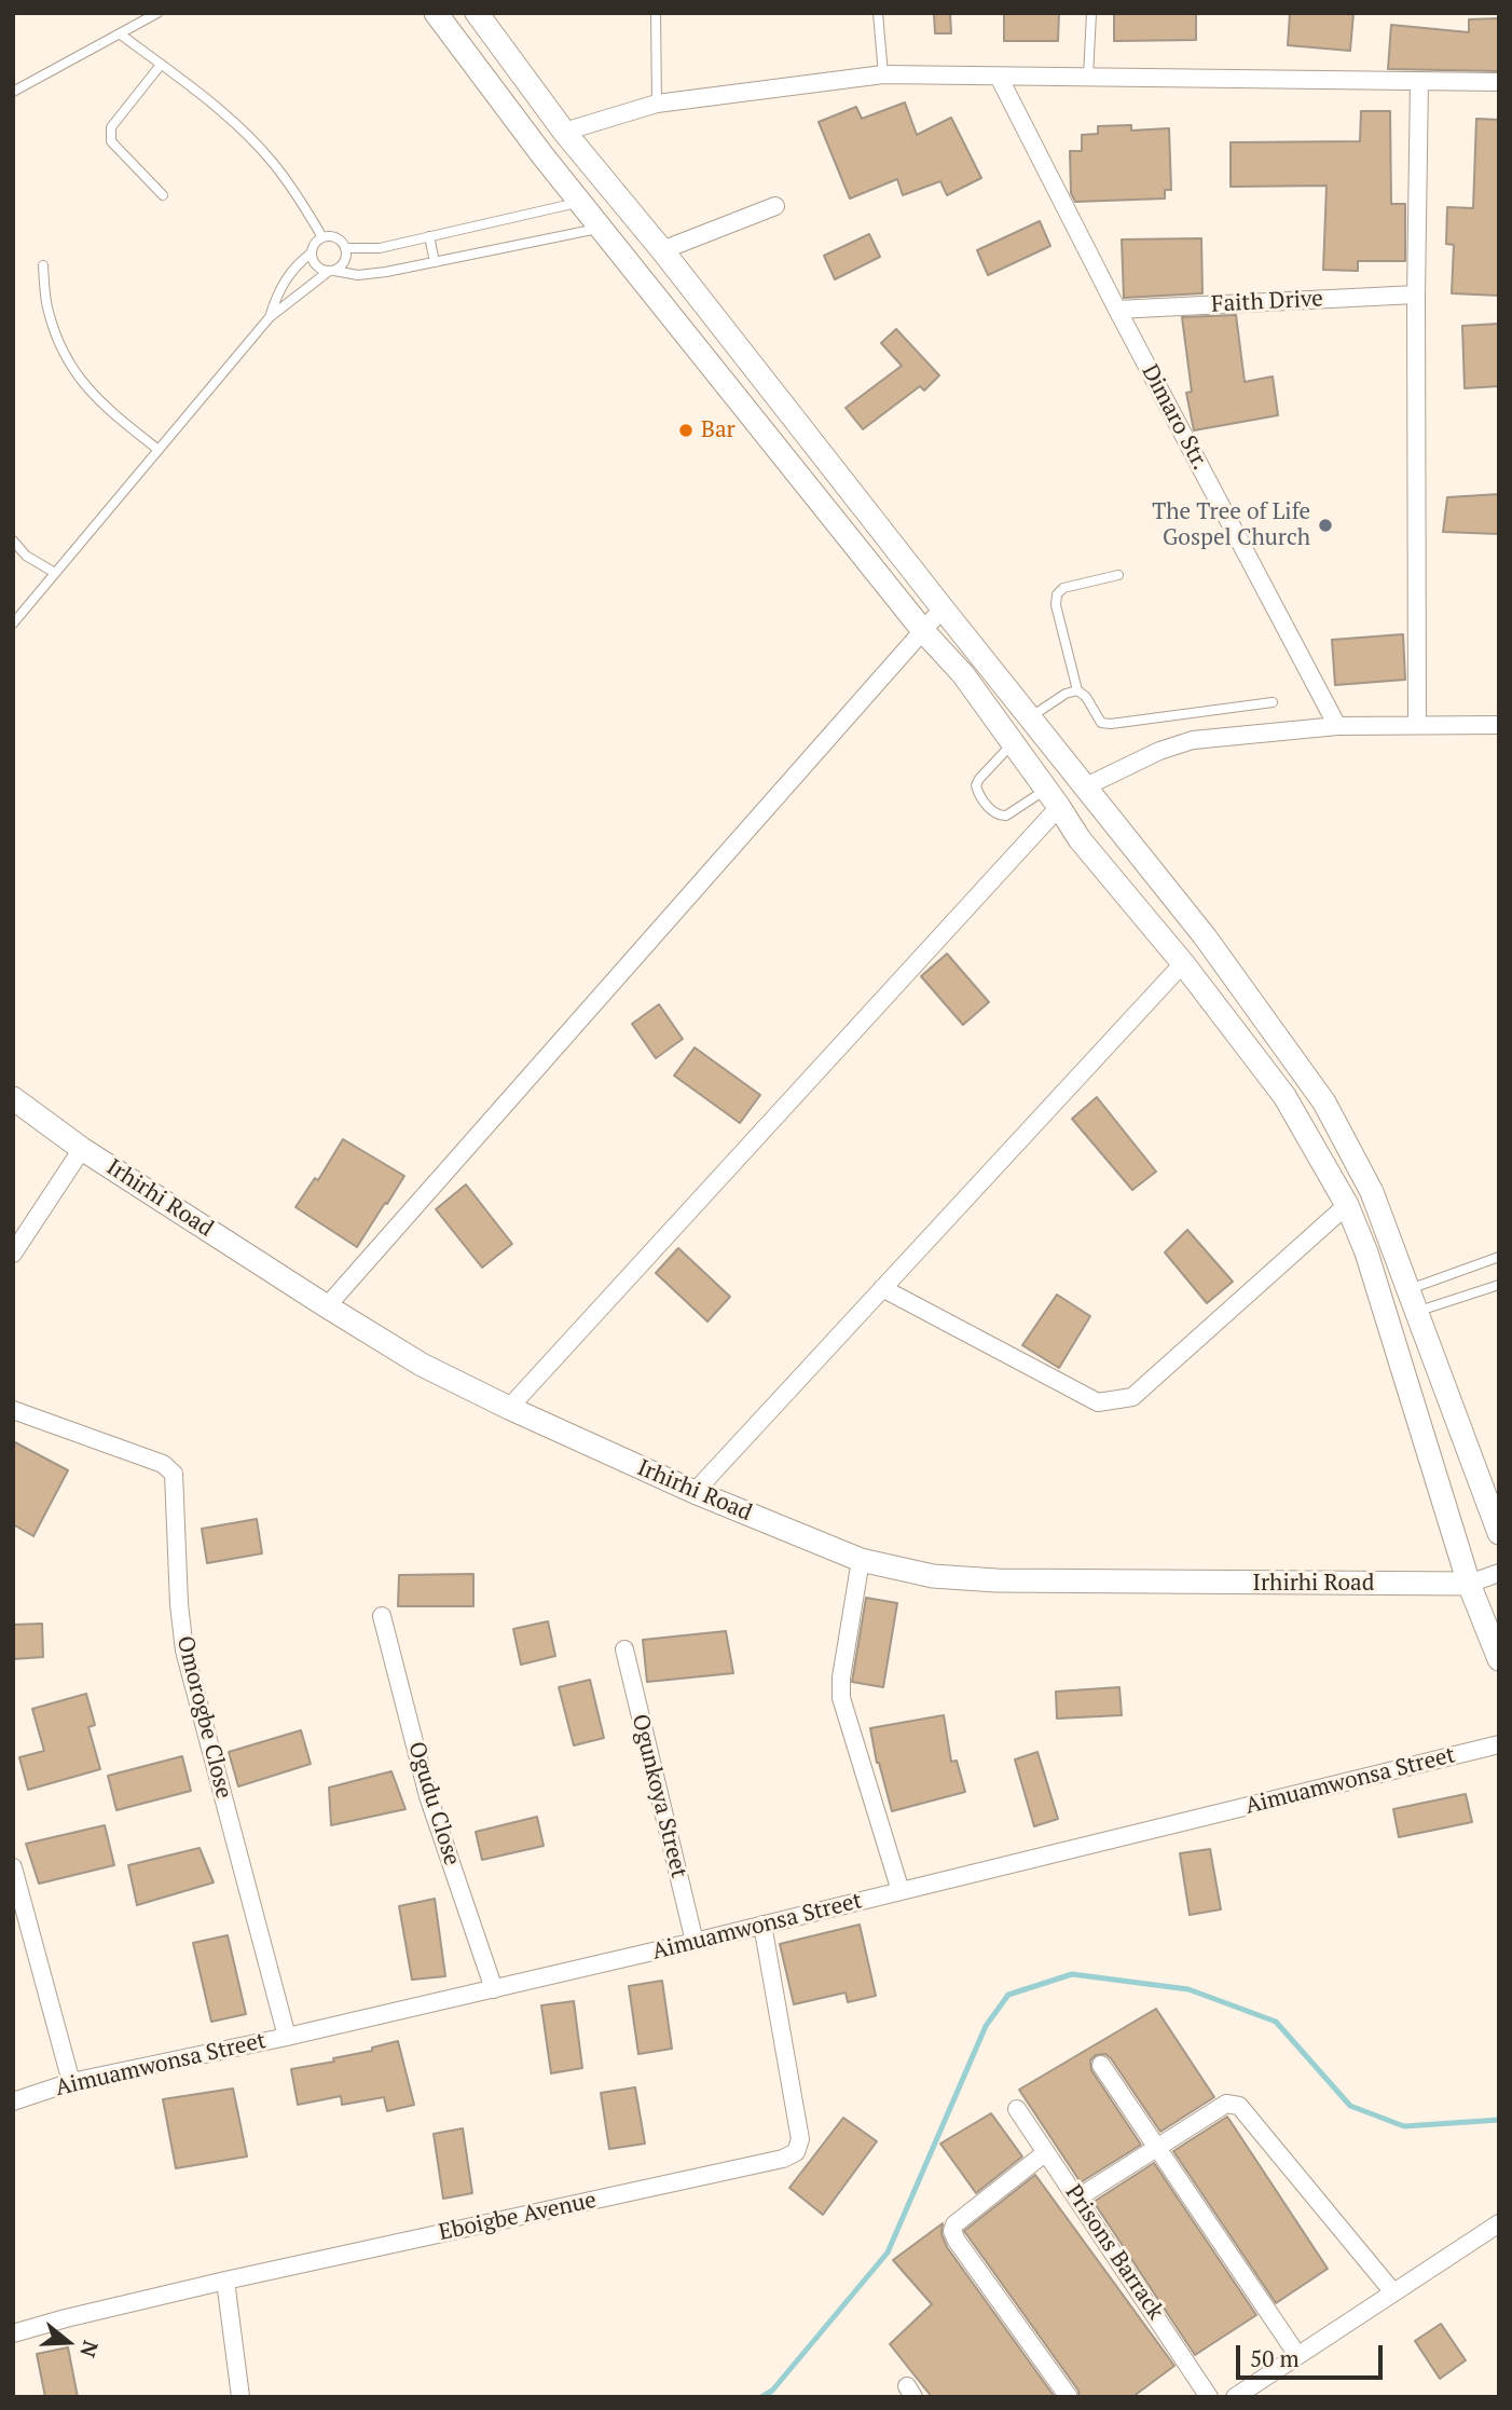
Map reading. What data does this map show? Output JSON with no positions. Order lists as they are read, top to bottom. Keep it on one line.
{"streets":{"main road":["Irhirhi Road"],"street":["Faith Drive","Dimaro Str.","Omorogbe Close","Aimuamwonsa Street","Ogunkoya Street","Ogudu Close","Eboigbe Avenue","Prisons Barrack"]},"crossings":[["Faith Drive","Dimaro Str."],["Omorogbe Close","Aimuamwonsa Street"],["Aimuamwonsa Street","Ogunkoya Street"],["Aimuamwonsa Street","Ogudu Close"],["Aimuamwonsa Street","Eboigbe Avenue"]],"places":["Bar","The Tree of Life Gospel Church"],"scale_bar":"50 m","north":"right"}
